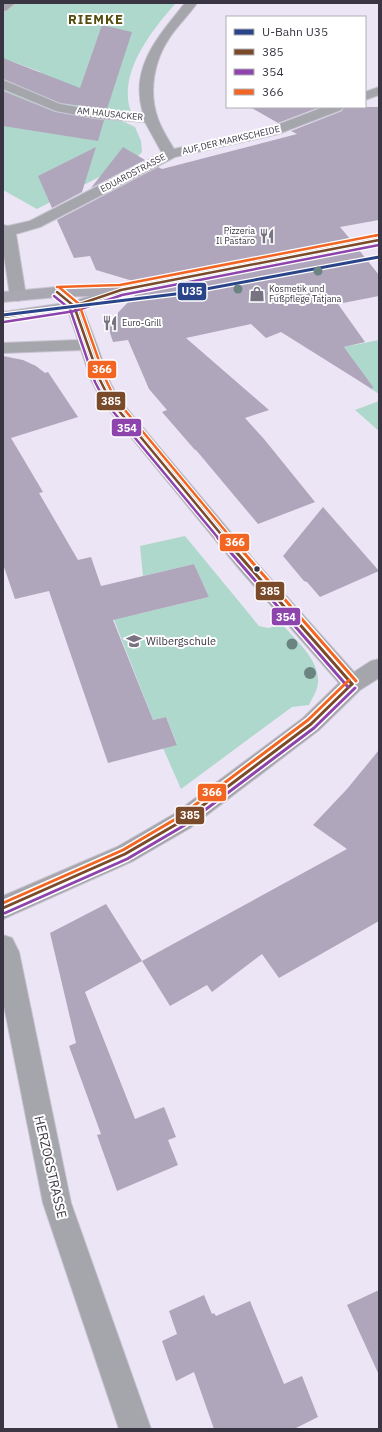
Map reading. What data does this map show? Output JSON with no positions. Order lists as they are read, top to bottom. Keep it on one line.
{"streets":{"street":["AM HAUSACKER","AUF DER MARKSCHEIDE","EDUARDSTRASSE","HERZOGSTRASSE"]},"crossings":[["AM HAUSACKER","EDUARDSTRASSE"],["AUF DER MARKSCHEIDE","EDUARDSTRASSE"]],"districts":["RIEMKE"],"places":{"restaurant":["Pizzeria Il Pastaro","Euro-Grill"],"shop":["Kosmetik und Fußpflege Tatjana"],"school or university":["Wilbergschule"]},"lines":["transit line 366","transit line 385","transit line 354","metro line U35"],"legend":["U-Bahn U35","385","354","366"]}
